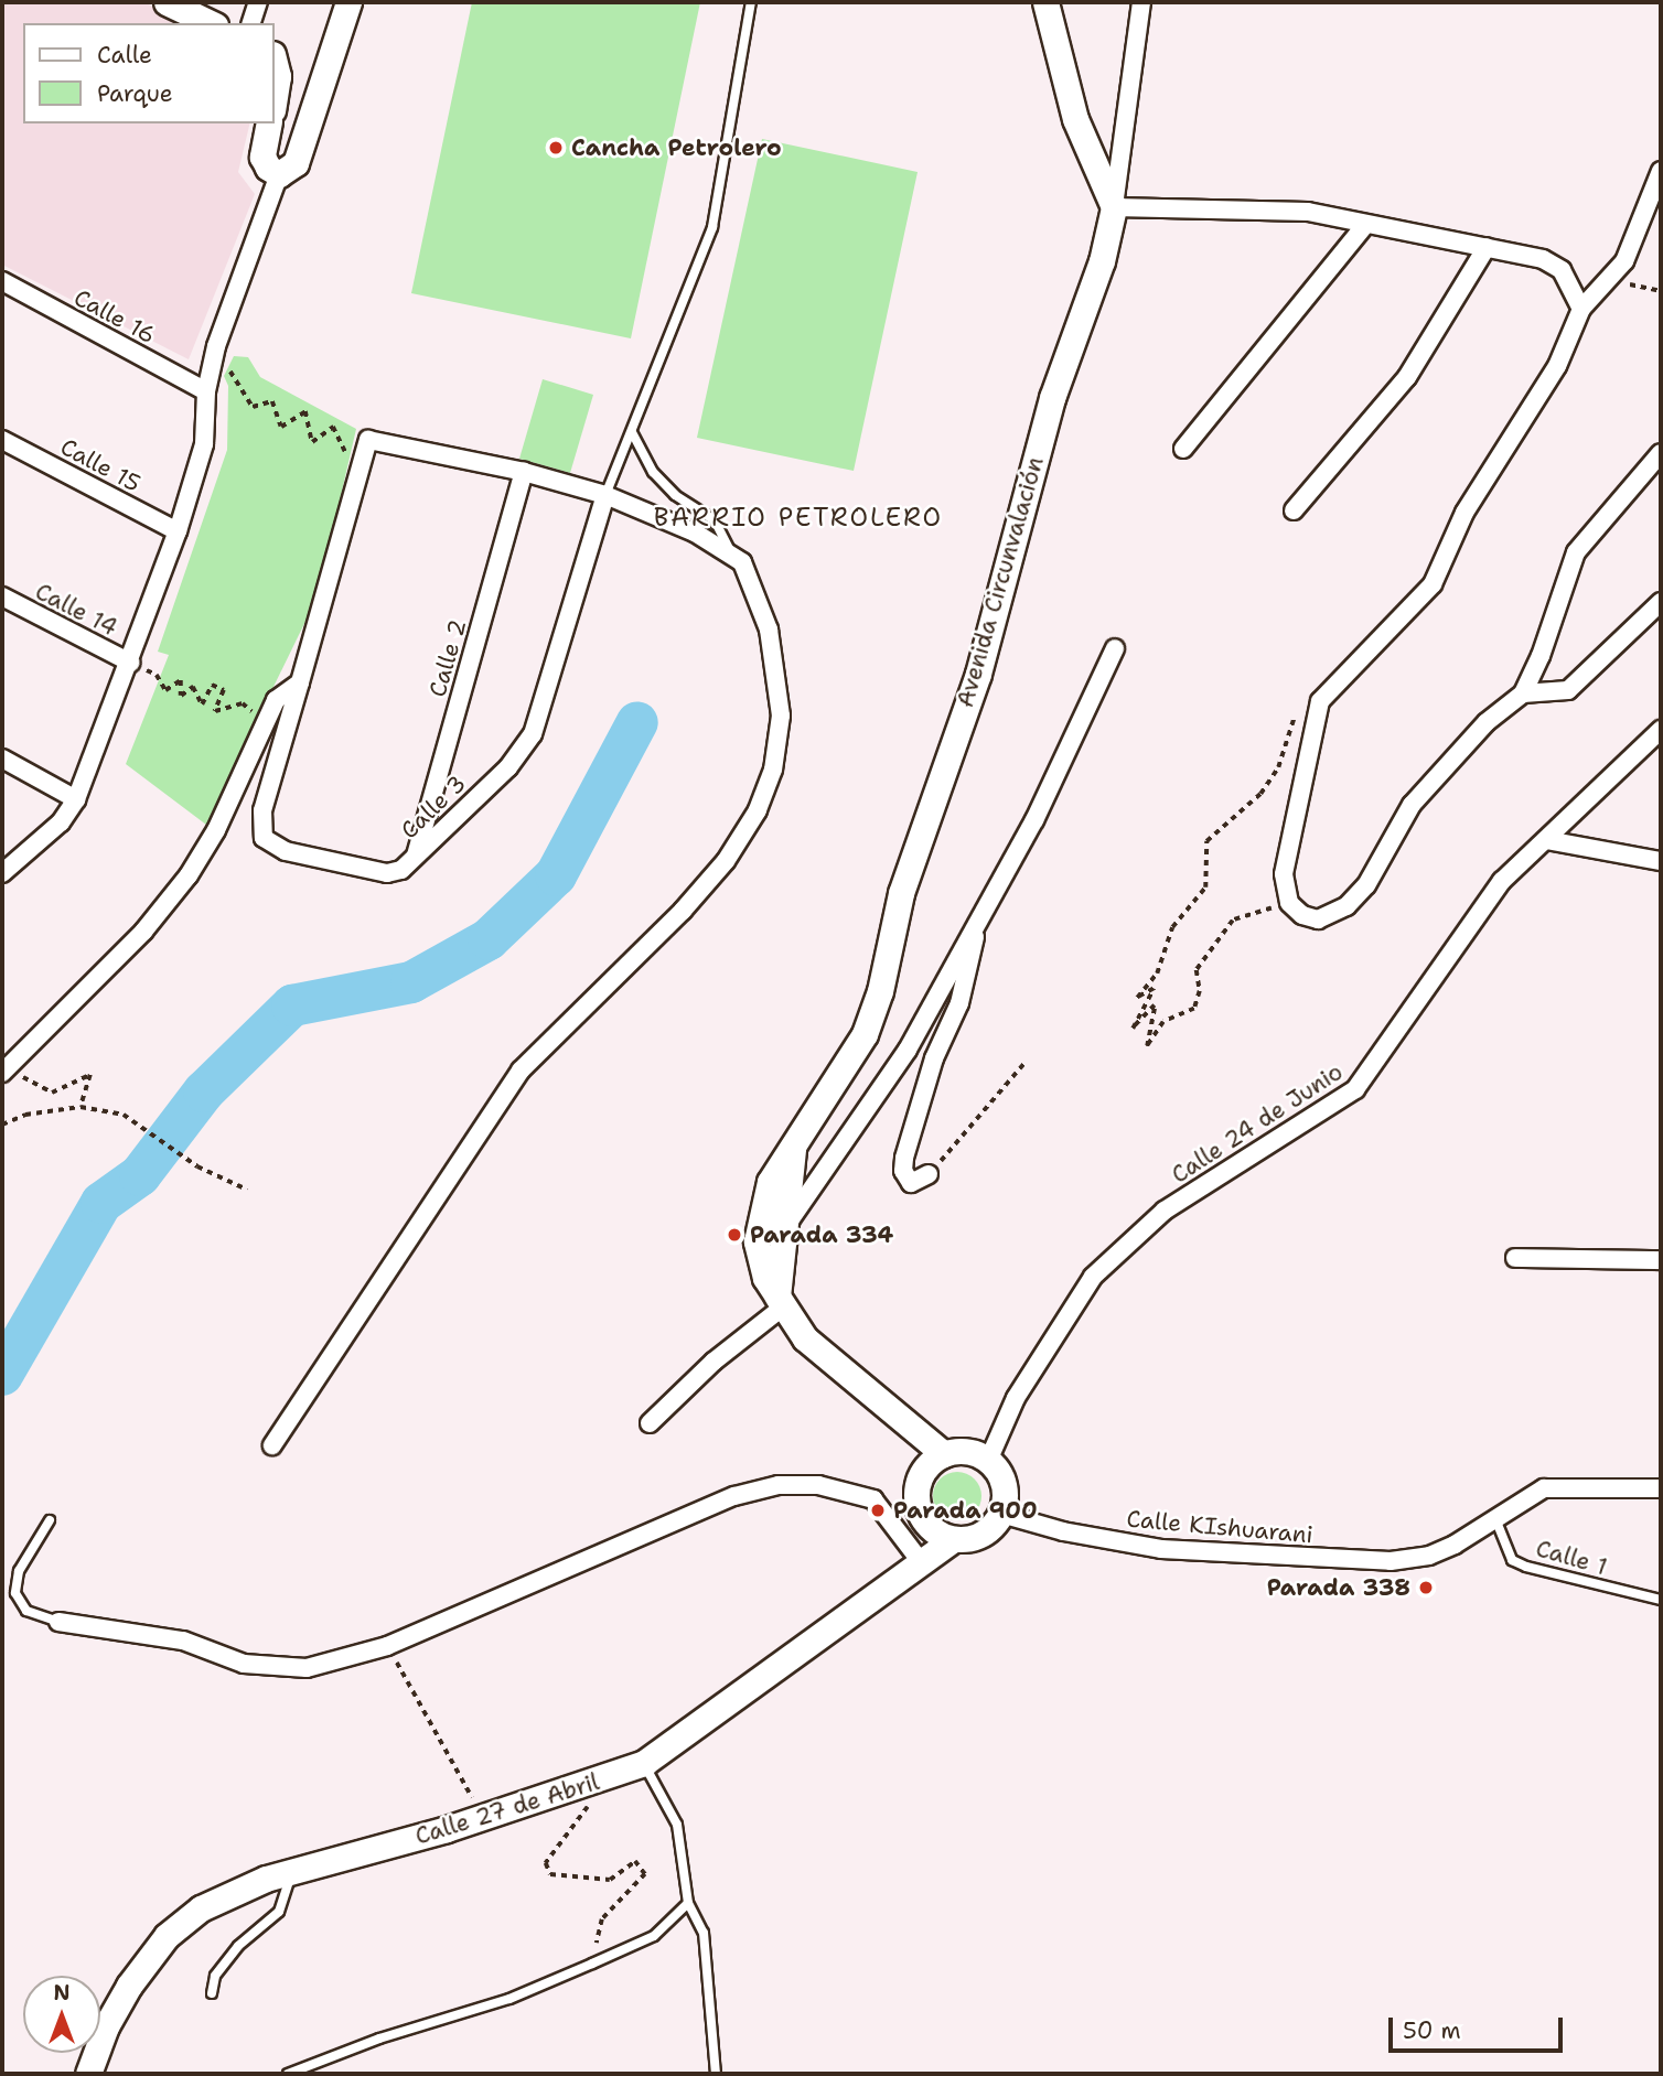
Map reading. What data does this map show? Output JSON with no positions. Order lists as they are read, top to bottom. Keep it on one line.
{"streets":{"main road":["Avenida Circunvalación","Calle 27 de Abril"],"street":["Calle 16","Calle 15","Calle 14","Calle 2","Calle 3","Calle 24 de Junio","Calle KIshuarani"],"lane":["Calle 1"]},"crossings":[["Avenida Circunvalación","Calle 24 de Junio"],["Avenida Circunvalación","Calle KIshuarani"],["Avenida Circunvalación","Calle 27 de Abril"],["Calle 2","Calle 3"],["Calle 24 de Junio","Calle KIshuarani"],["Calle 24 de Junio","Calle 27 de Abril"],["Calle KIshuarani","Calle 1"],["Calle KIshuarani","Calle 27 de Abril"]],"districts":["BARRIO PETROLERO"],"places":["Cancha Petrolero","Parada 334","Parada 900","Parada 338"],"legend":["Calle","Parque"],"scale_bar":"50 m","north":"top"}
